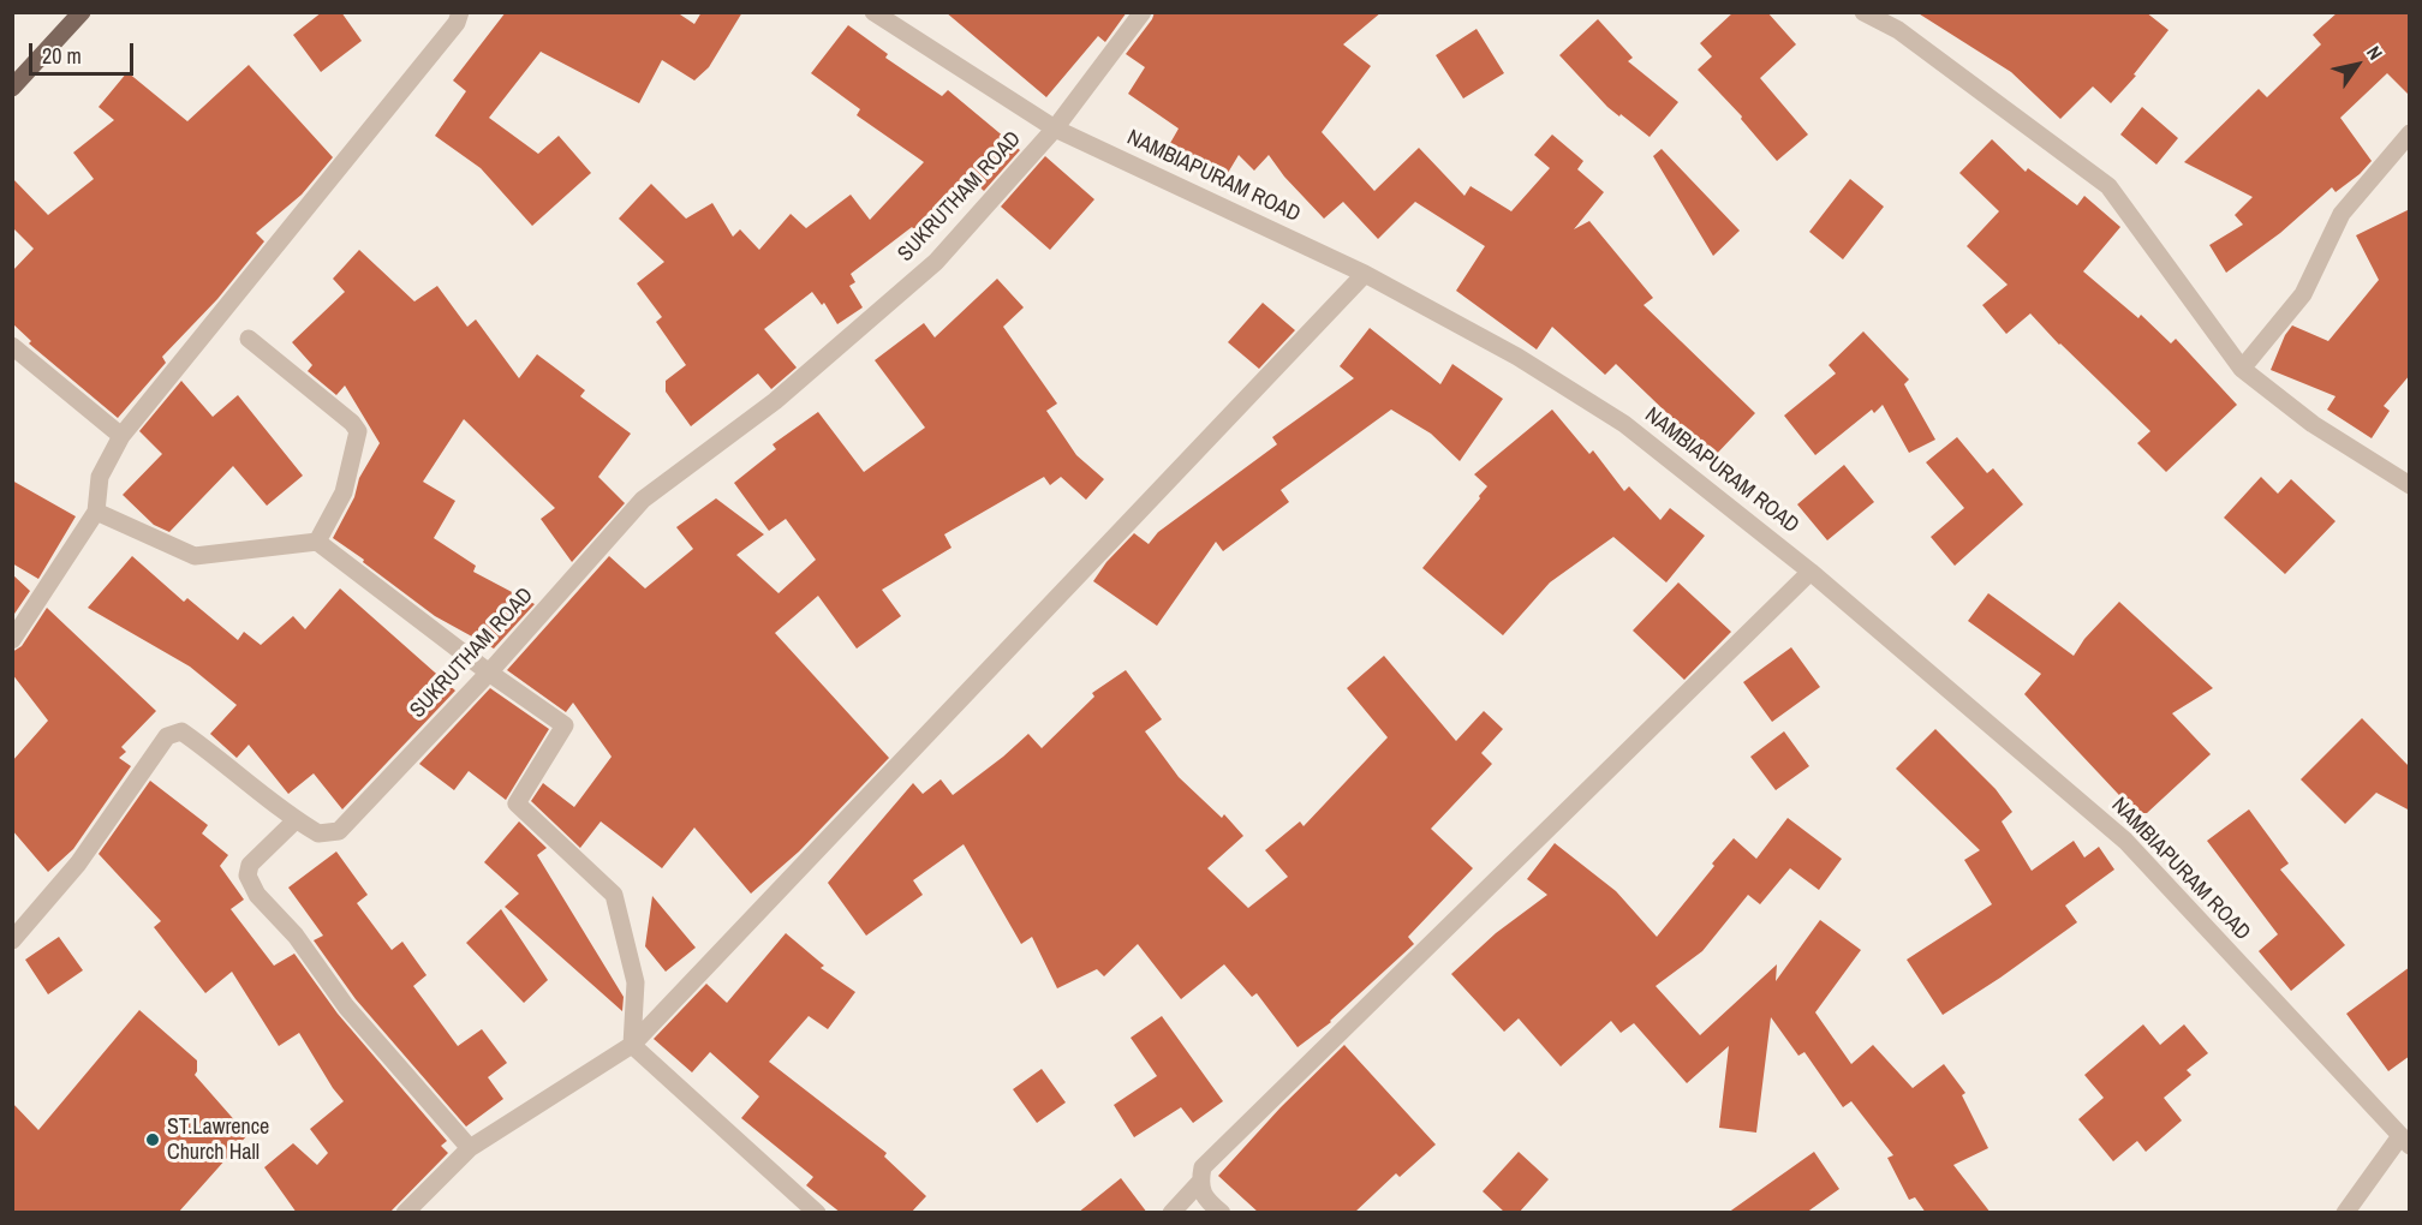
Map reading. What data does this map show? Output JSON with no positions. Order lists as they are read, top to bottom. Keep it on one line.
{"streets":{"street":["NAMBIAPURAM ROAD","SUKRUTHAM ROAD"]},"crossings":[["NAMBIAPURAM ROAD","SUKRUTHAM ROAD"]],"places":["ST.Lawrence Church Hall"],"scale_bar":"20 m","north":"top right"}
